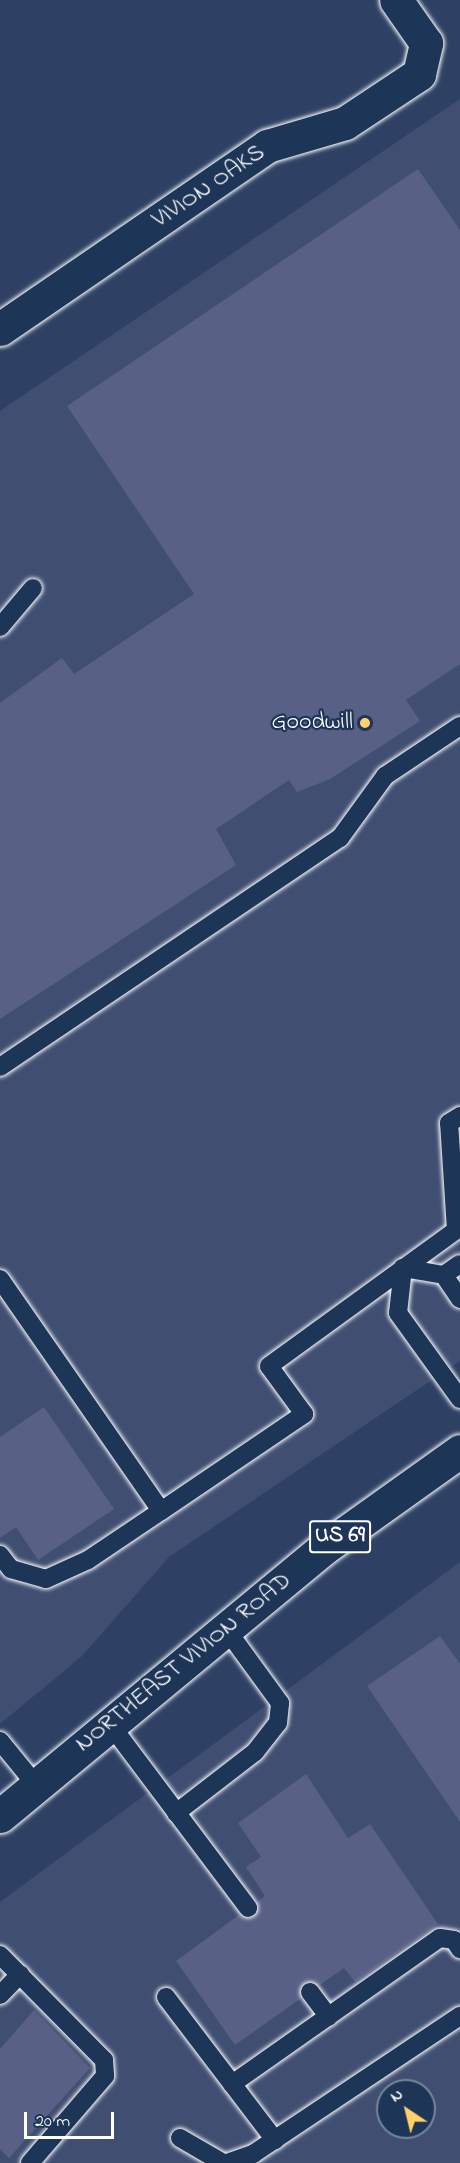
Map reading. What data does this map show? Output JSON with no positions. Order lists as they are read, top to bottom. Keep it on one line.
{"streets":{"main road":["VIVION OAKS","US 69","NORTHEAST VIVION ROAD"]},"places":["Goodwill"],"scale_bar":"20 m","north":"top left"}
